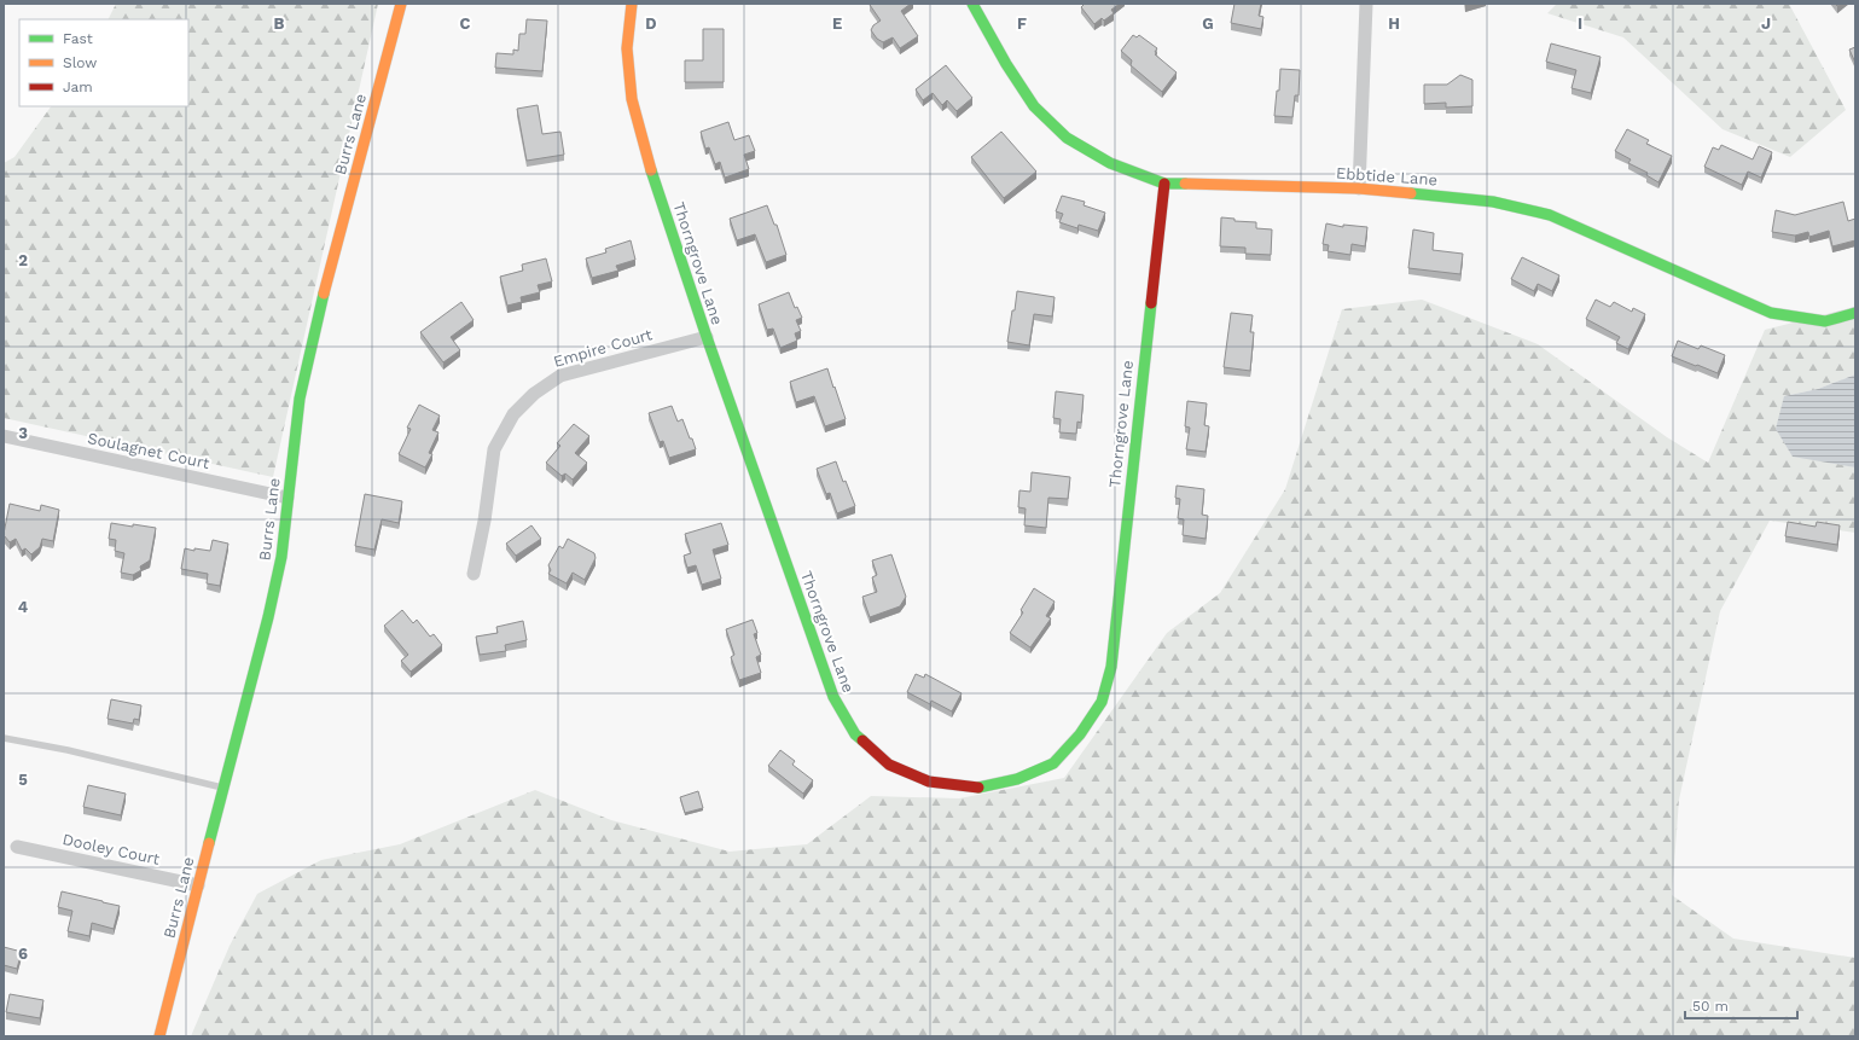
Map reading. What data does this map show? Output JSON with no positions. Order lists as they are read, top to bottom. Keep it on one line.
{"streets":{"street":["Burrs Lane","Ebbtide Lane","Thorngrove Lane","Empire Court","Soulagnet Court","Dooley Court"]},"crossings":[["Burrs Lane","Soulagnet Court"],["Burrs Lane","Dooley Court"],["Ebbtide Lane","Thorngrove Lane"],["Thorngrove Lane","Empire Court"]],"legend":["Fast","Slow","Jam"],"scale_bar":"50 m","grid":{"columns":["B","C","D","E","F","G","H","I","J"],"rows":["2","3","4","5","6"]}}
